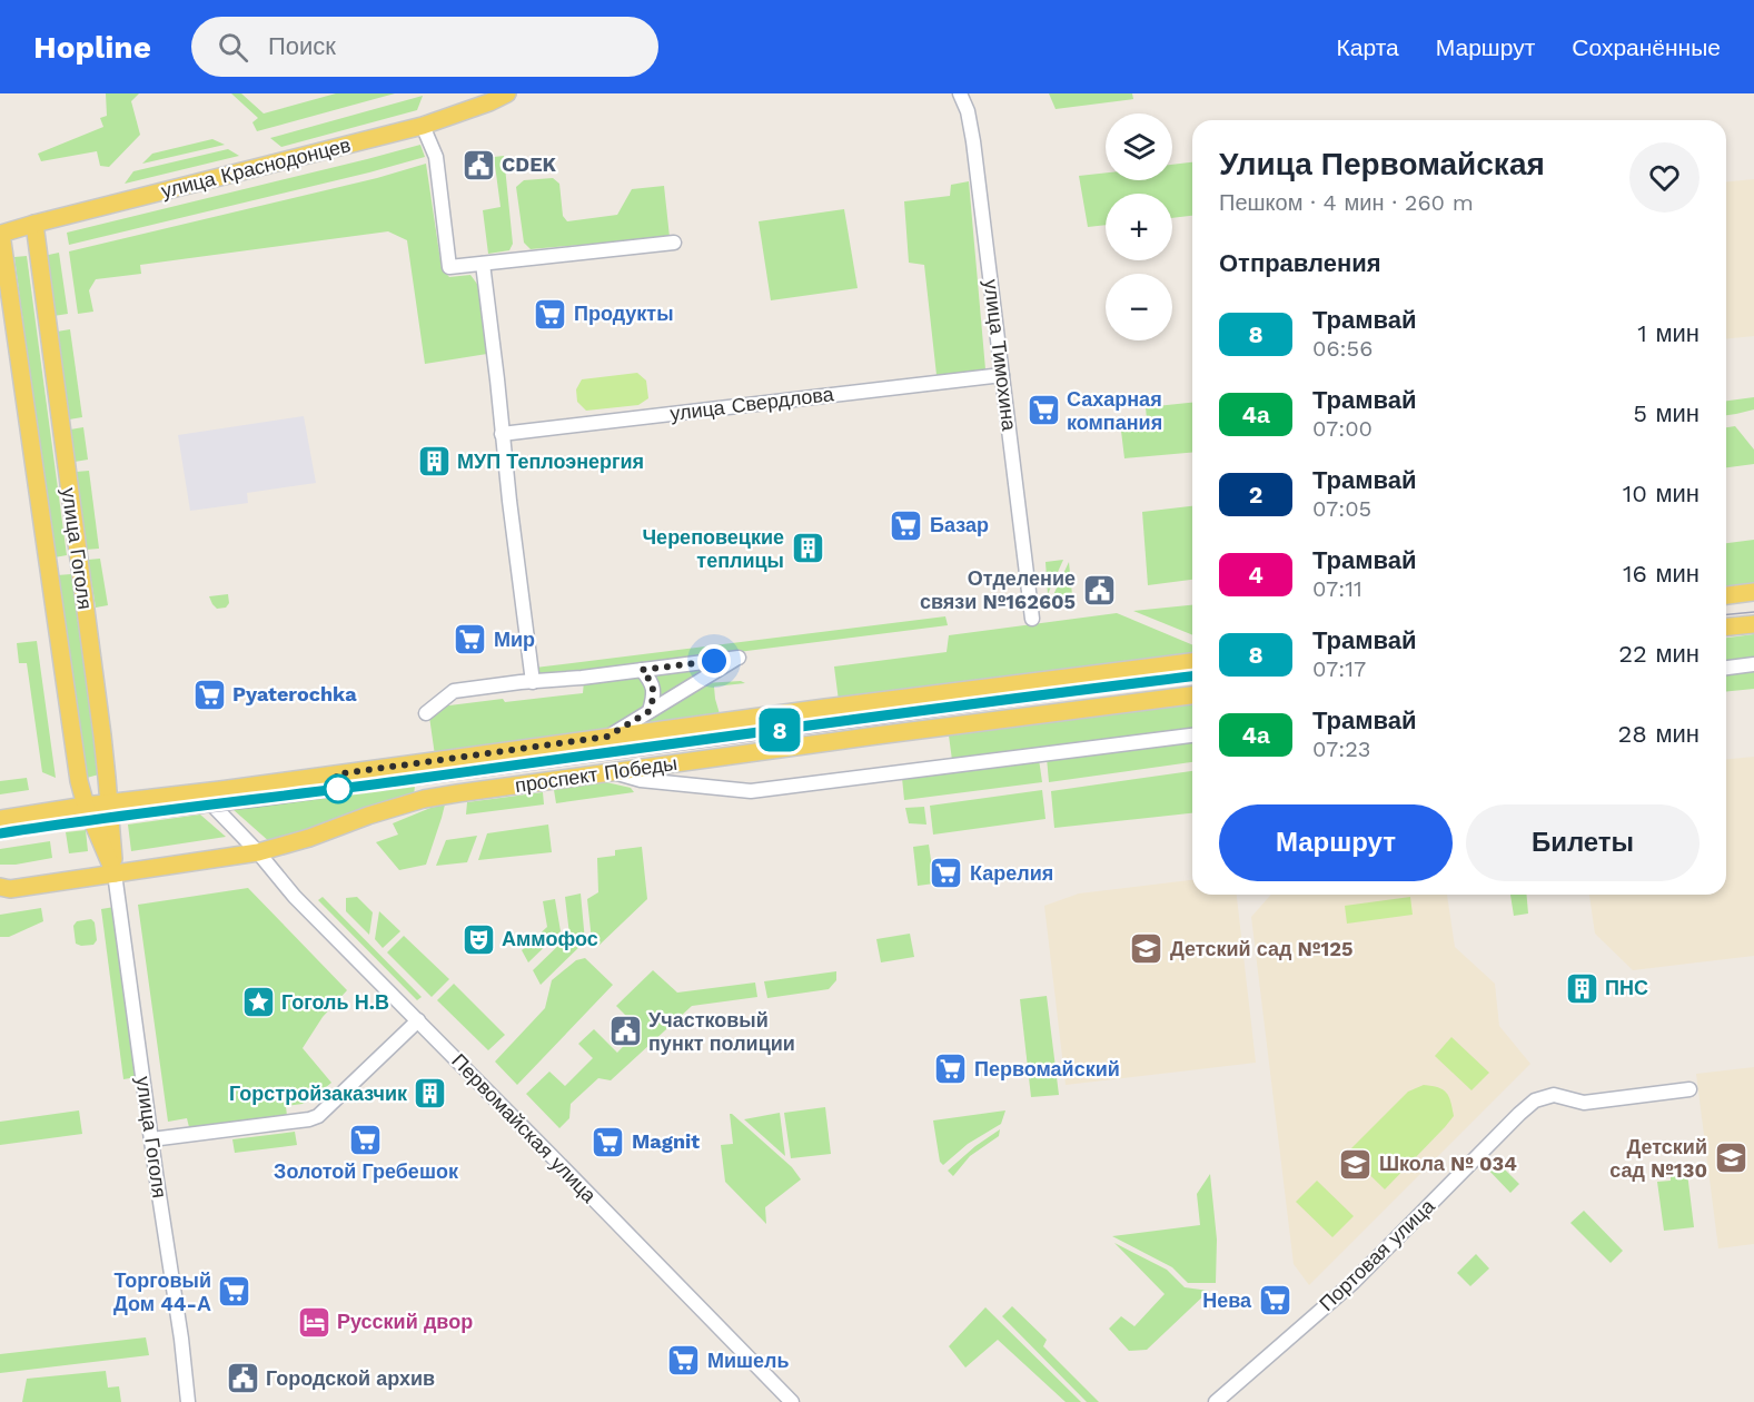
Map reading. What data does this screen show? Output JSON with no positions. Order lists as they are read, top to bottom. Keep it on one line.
{"streets":{"main road":["улица Краснодонцев","улица Гоголя","проспект Победы"],"street":["улица Тимохина","улица Свердлова","Первомайская улица","Портовая улица"]},"crossings":[["улица Краснодонцев","улица Гоголя"],["улица Тимохина","улица Свердлова"],["улица Гоголя","проспект Победы"],["проспект Победы","Первомайская улица"]],"places":{"public building":["CDEK","Отделение связи №162605","Участковый пункт полиции","Городской архив"],"supermarket":["Продукты","Сахарная компания","Базар","Мир","Pyaterochka","Карелия","Первомайский","Золотой Гребешок","Magnit","Торговый Дом 44-А","Нева","Мишель"],"building":["МУП Теплоэнергия","Череповецкие теплицы","ПНС","Горстройзаказчик"],"theatre":["Аммофос"],"school or university":["Детский сад №125","Детский сад №130","Школа № 034"],"place":["Гоголь Н.В"],"hotel":["Русский двор"]},"lines":["tram line 8"],"page":{"header":"Hopline","search":"Поиск","nav":["Карта","Маршрут","Сохранённые"],"on_map":"8","map_buttons":["+","−"],"heading":[["Улица Первомайская","Пешком · 4 мин · 260 m"],"Отправления"],"list":[{"mark":"8","name":"Трамвай","note":"06:56","value":"1 мин"},{"mark":"4а","name":"Трамвай","note":"07:00","value":"5 мин"},{"mark":"2","name":"Трамвай","note":"07:05","value":"10 мин"},{"mark":"4","name":"Трамвай","note":"07:11","value":"16 мин"},{"mark":"8","name":"Трамвай","note":"07:17","value":"22 мин"},{"mark":"4а","name":"Трамвай","note":"07:23","value":"28 мин"}],"buttons":["Маршрут","Билеты"]}}
